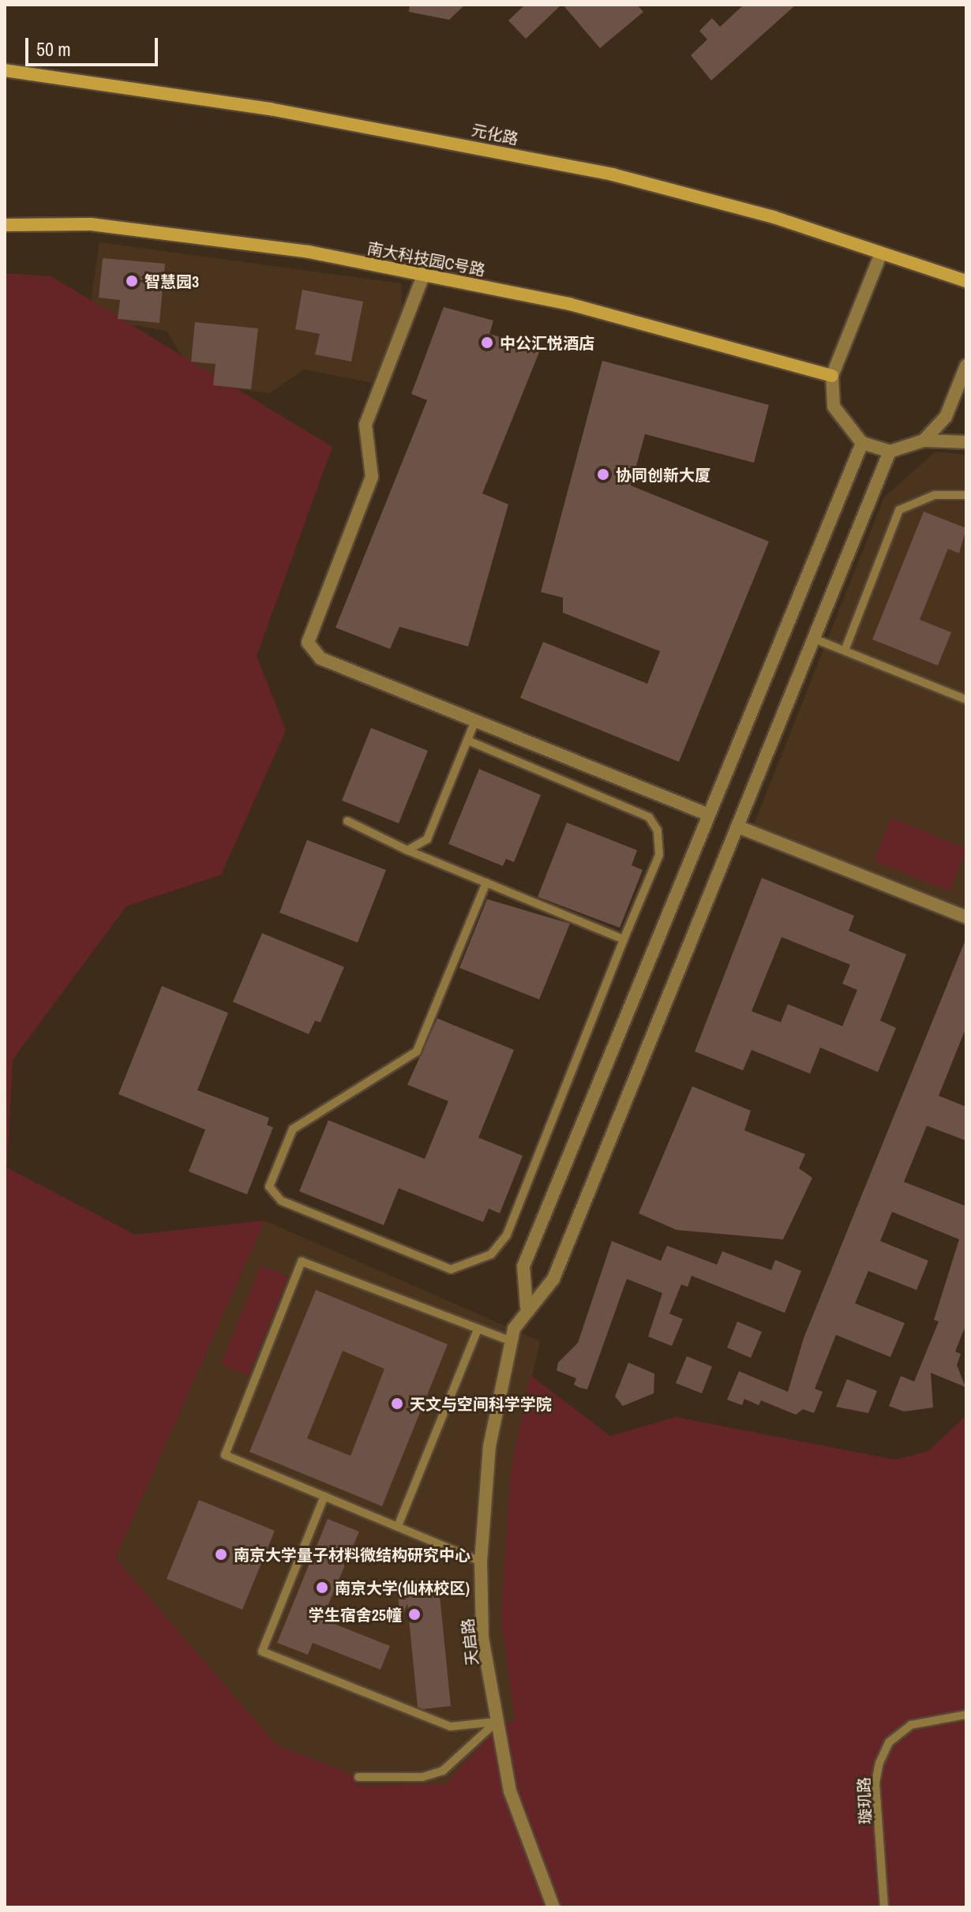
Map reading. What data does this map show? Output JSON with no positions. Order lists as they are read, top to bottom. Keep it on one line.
{"streets":{"street":["元化路","南大科技园C号路","天启路"],"lane":["璇玑路"]},"places":["智慧园3","中公汇悦酒店","协同创新大厦","天文与空间科学学院","南京大学量子材料微结构研究中心","南京大学(仙林校区)","学生宿舍25幢"],"scale_bar":"50 m"}
